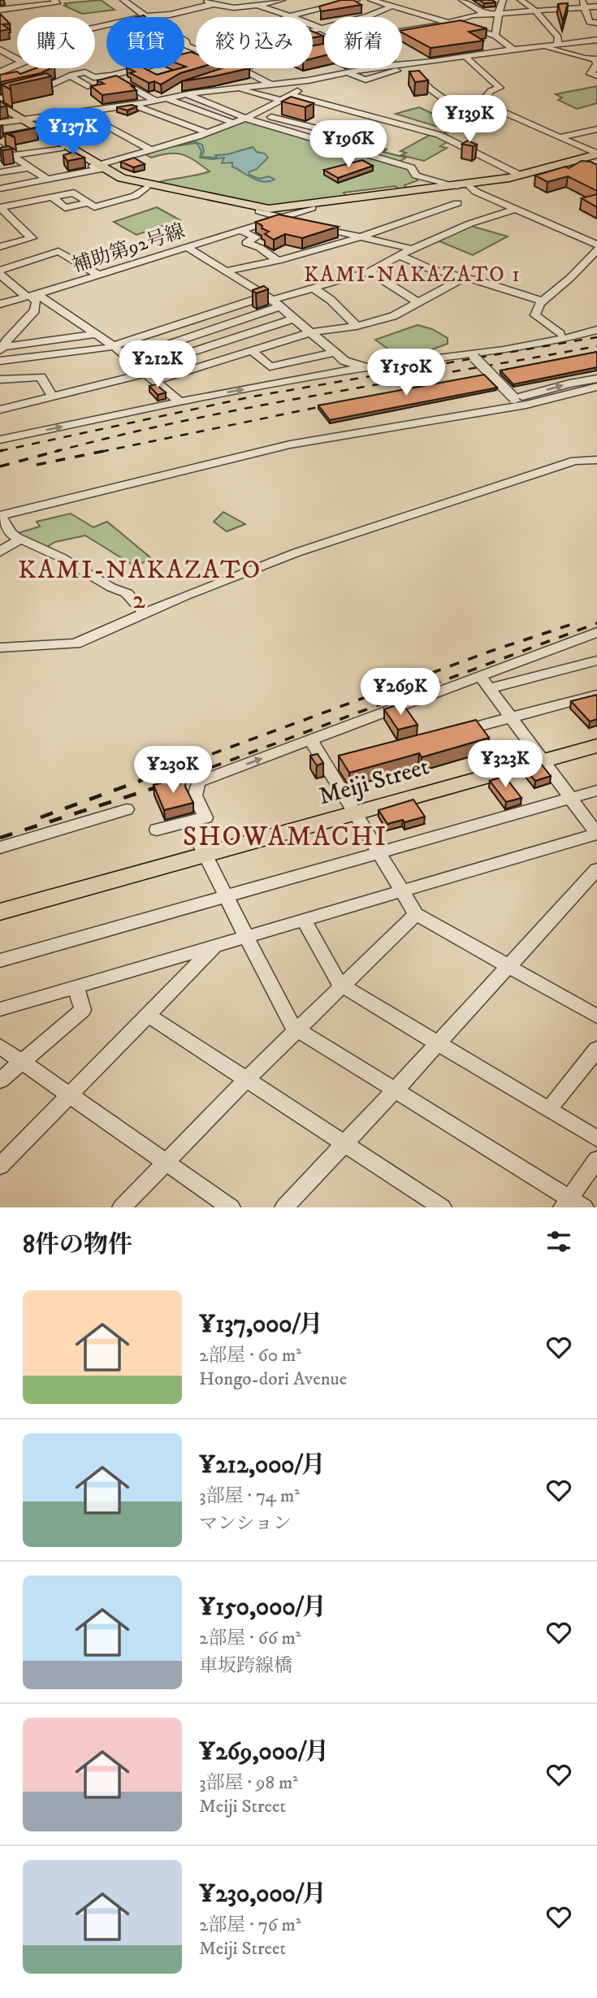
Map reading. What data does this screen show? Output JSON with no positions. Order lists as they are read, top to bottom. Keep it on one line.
{"streets":{"main road":["Meiji Street"],"street":["補助第92号線"]},"districts":["KAMI-NAKAZATO 1","KAMI-NAKAZATO 2","SHOWAMACHI"],"page":{"chip":["購入","賃貸","絞り込み","新着"],"price":["¥139K","¥137K","¥196K","¥212K","¥150K","¥269K","¥323K","¥230K"],"heading":"8件の物件","list":[{"name":"¥137,000/月","note":"2部屋 · 60 m² · Hongo-dori Avenue"},{"name":"¥212,000/月","note":"3部屋 · 74 m² · マンション"},{"name":"¥150,000/月","note":"2部屋 · 66 m² · 車坂跨線橋"},{"name":"¥269,000/月","note":"3部屋 · 98 m² · Meiji Street"},{"name":"¥230,000/月","note":"2部屋 · 76 m² · Meiji Street"}]}}
